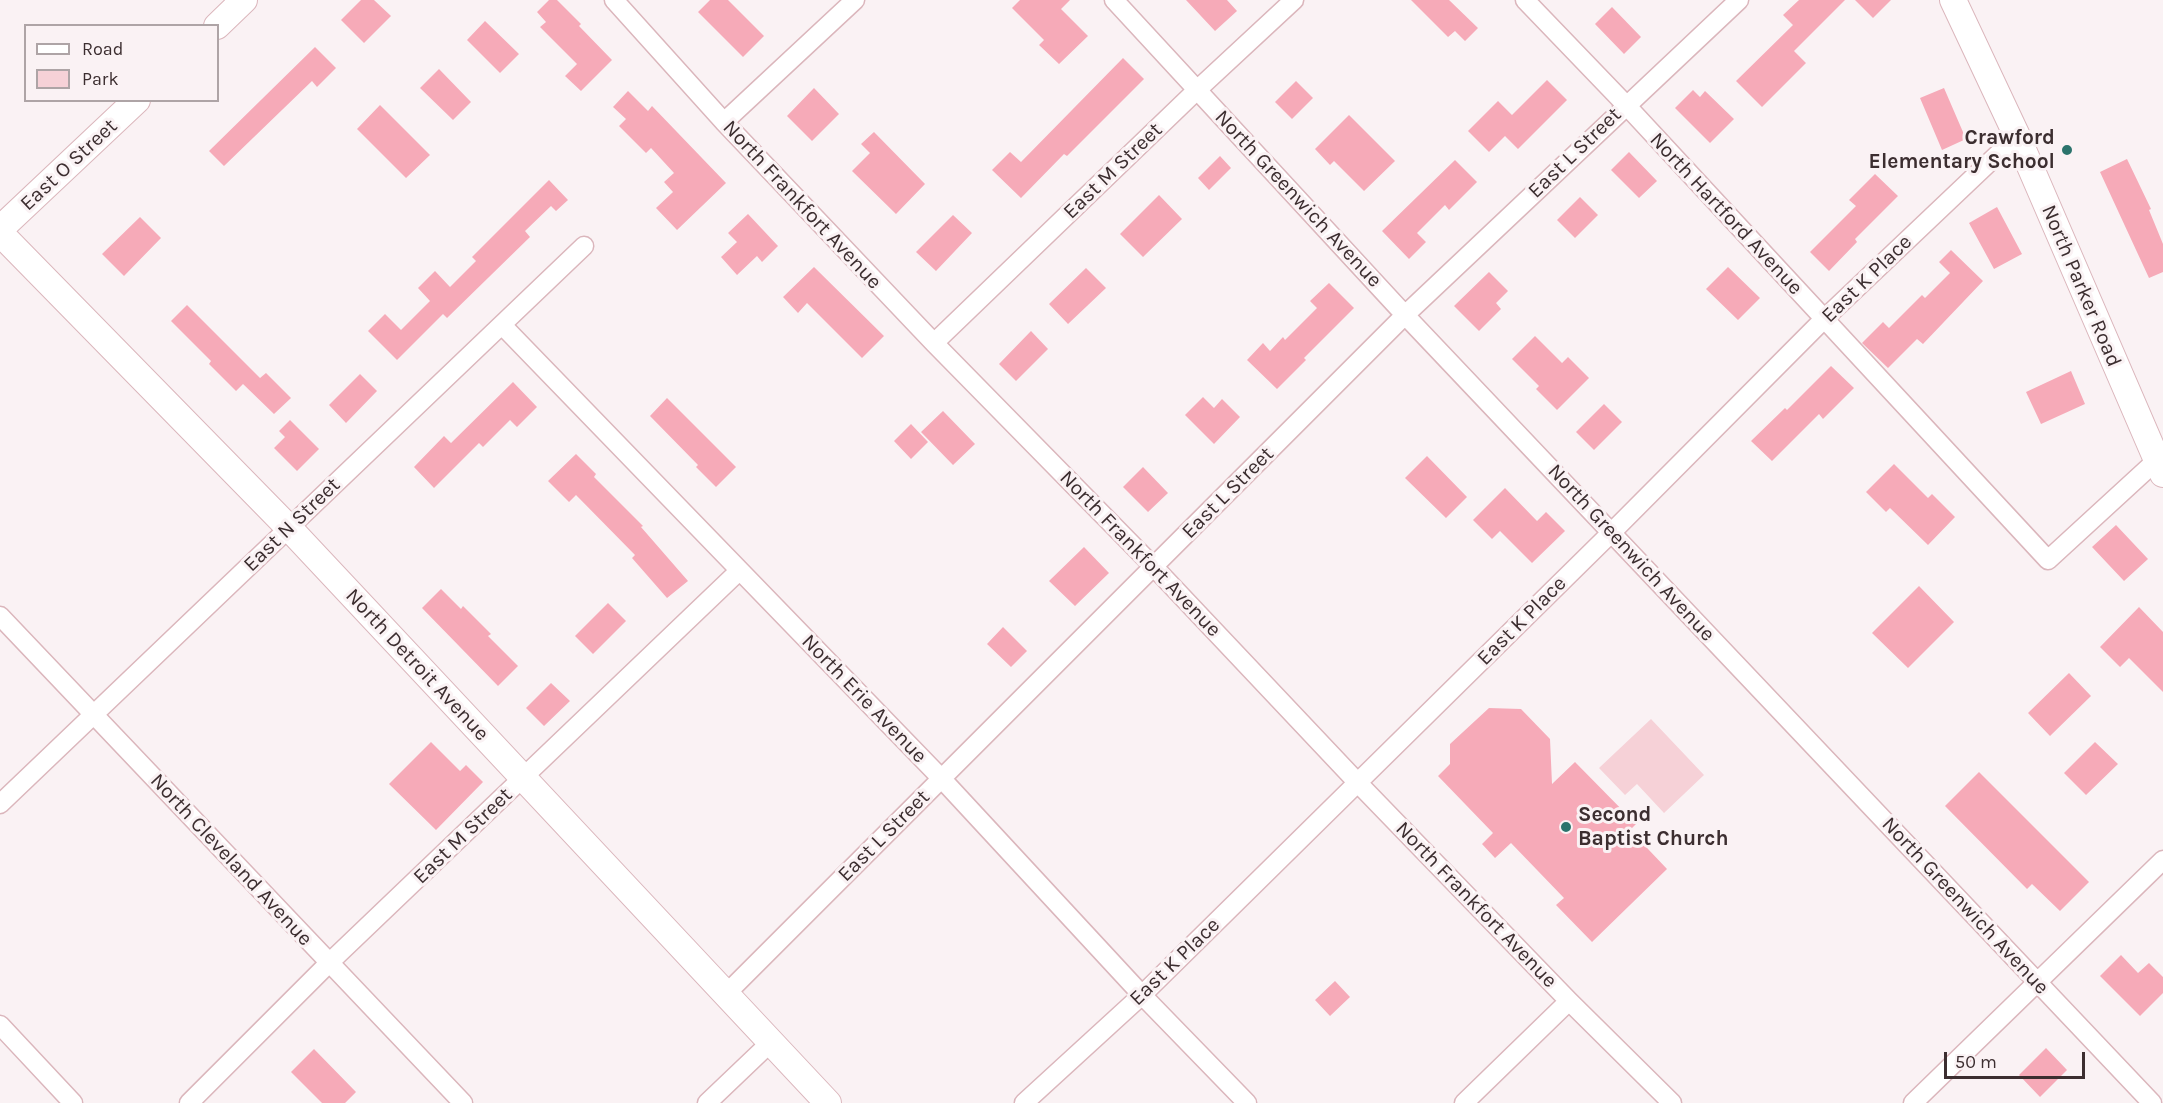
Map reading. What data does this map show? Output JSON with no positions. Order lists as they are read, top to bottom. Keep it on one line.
{"streets":{"street":["East L Street","East O Street","East M Street","North Greenwich Avenue","North Frankfort Avenue","North Hartford Avenue","East K Place","North Parker Road","East N Street","North Detroit Avenue","North Erie Avenue","North Cleveland Avenue"]},"crossings":[["East L Street","North Greenwich Avenue"],["East L Street","North Frankfort Avenue"],["East L Street","North Hartford Avenue"],["East L Street","North Detroit Avenue"],["East L Street","North Erie Avenue"],["East O Street","North Detroit Avenue"],["East M Street","North Greenwich Avenue"],["East M Street","North Frankfort Avenue"],["East M Street","North Detroit Avenue"],["East M Street","North Erie Avenue"],["East M Street","North Cleveland Avenue"],["North Greenwich Avenue","East K Place"],["North Frankfort Avenue","East K Place"],["North Hartford Avenue","East K Place"],["North Hartford Avenue","North Parker Road"],["East K Place","North Parker Road"],["East K Place","North Erie Avenue"],["East N Street","North Detroit Avenue"],["East N Street","North Erie Avenue"],["East N Street","North Cleveland Avenue"]],"places":["Crawford Elementary School","Second Baptist Church"],"legend":["Road","Park"],"scale_bar":"50 m"}
